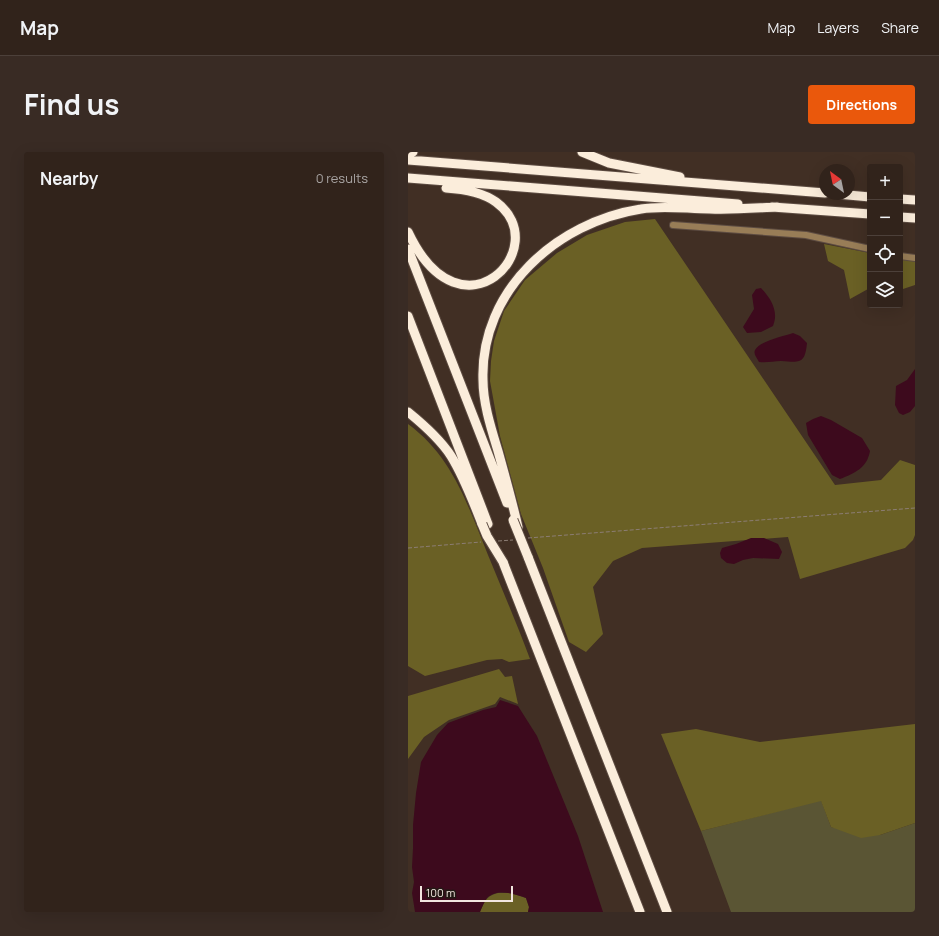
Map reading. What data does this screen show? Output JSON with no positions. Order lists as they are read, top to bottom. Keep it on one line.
{"scale_bar":"100 m","north":"top left","page":{"header":"Map","nav":["Map","Layers","Share"],"title":"Find us","buttons":"Directions","heading":["Nearby","0 results"],"map_buttons":["+","−"],"scale":"100 m"}}
